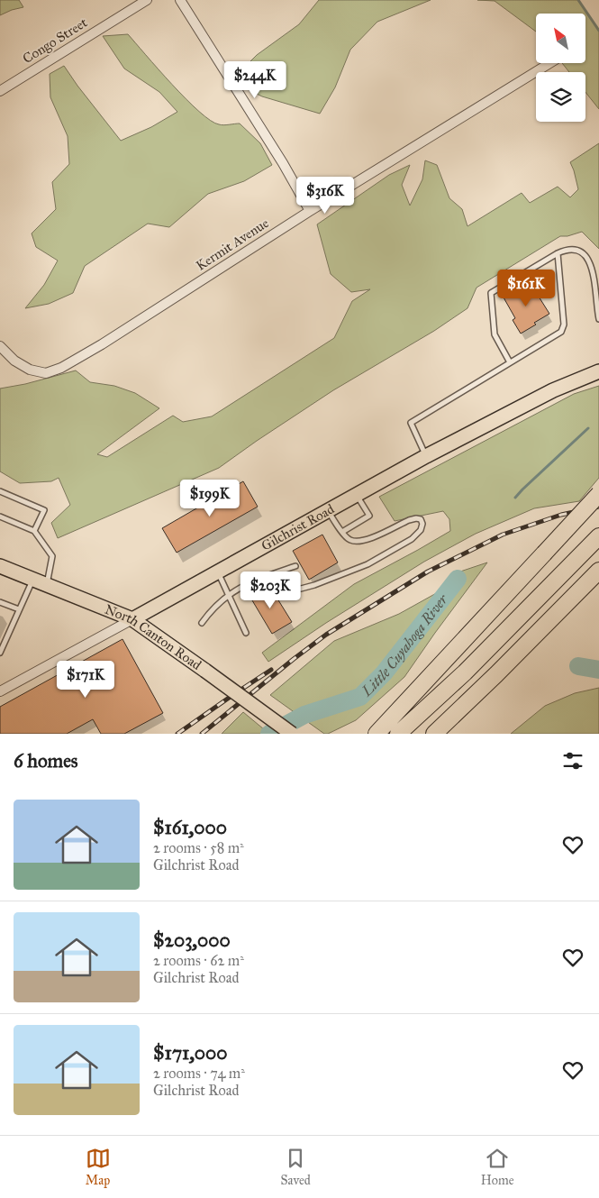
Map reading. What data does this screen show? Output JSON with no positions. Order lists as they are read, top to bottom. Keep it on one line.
{"streets":{"main road":["Gilchrist Road","North Canton Road"],"street":["Congo Street","Kermit Avenue"]},"crossings":[["Gilchrist Road","North Canton Road"]],"water":["Little Cuyahoga River"],"north":"top left","page":{"price":["$244K","$316K","$161K","$199K","$203K","$171K"],"heading":"6 homes","list":[{"name":"$161,000","note":"2 rooms · 58 m² · Gilchrist Road"},{"name":"$203,000","note":"2 rooms · 62 m² · Gilchrist Road"},{"name":"$171,000","note":"2 rooms · 74 m² · Gilchrist Road"}],"tabs":["Map","Saved","Home"]}}
